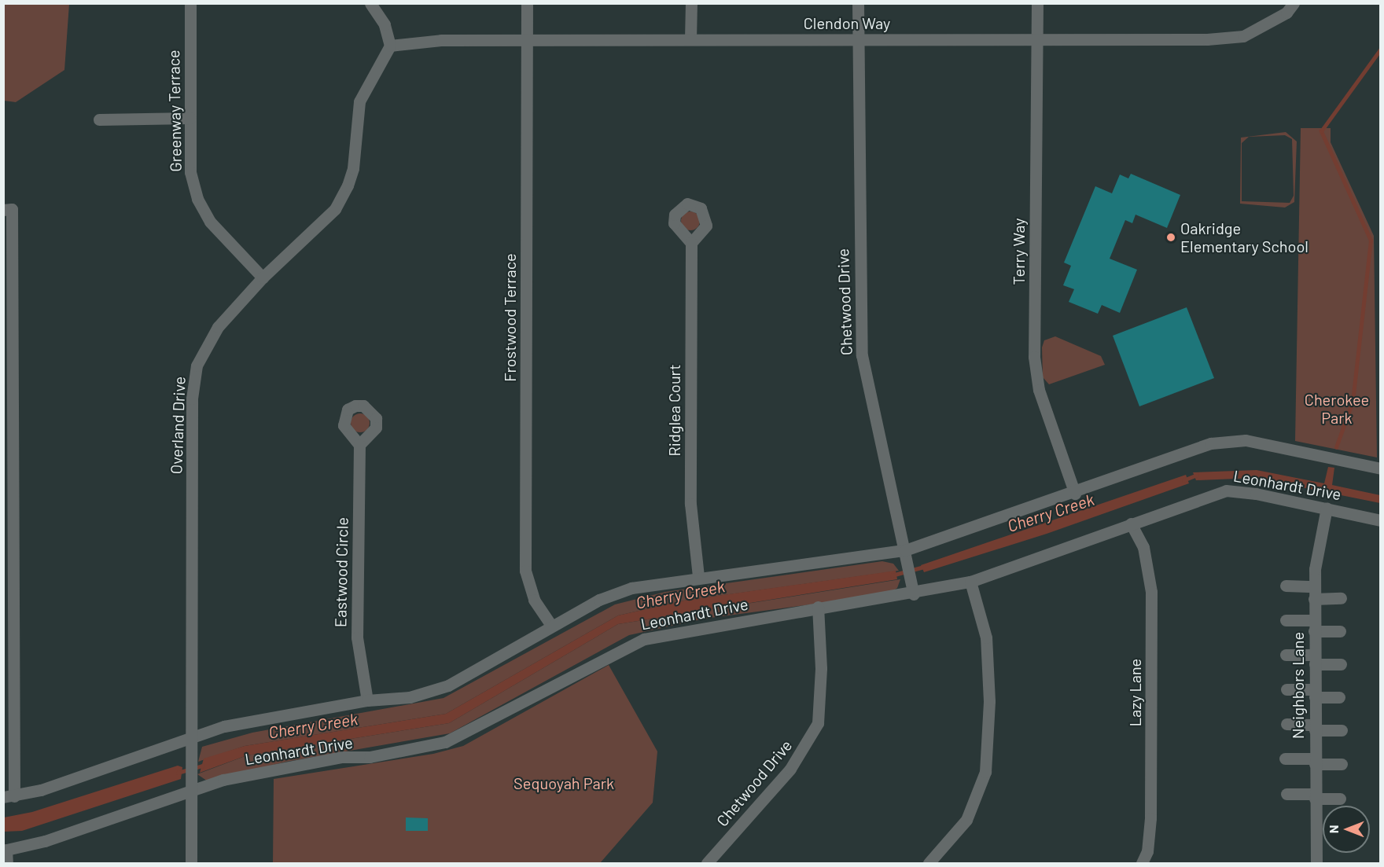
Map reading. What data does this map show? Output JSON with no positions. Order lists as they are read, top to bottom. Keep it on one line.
{"streets":{"street":["Clendon Way","Greenway Terrace","Terry Way","Chetwood Drive","Frostwood Terrace","Ridglea Court","Overland Drive","Leonhardt Drive","Eastwood Circle","Neighbors Lane","Lazy Lane"]},"crossings":[["Clendon Way","Terry Way"],["Clendon Way","Chetwood Drive"],["Clendon Way","Frostwood Terrace"],["Clendon Way","Overland Drive"],["Greenway Terrace","Overland Drive"],["Terry Way","Leonhardt Drive"],["Chetwood Drive","Leonhardt Drive"],["Frostwood Terrace","Leonhardt Drive"],["Ridglea Court","Leonhardt Drive"],["Overland Drive","Leonhardt Drive"],["Leonhardt Drive","Eastwood Circle"],["Leonhardt Drive","Neighbors Lane"],["Leonhardt Drive","Lazy Lane"]],"water":["Cherry Creek"],"parks":["Cherokee Park","Sequoyah Park"],"places":["Oakridge Elementary School"],"north":"left"}
